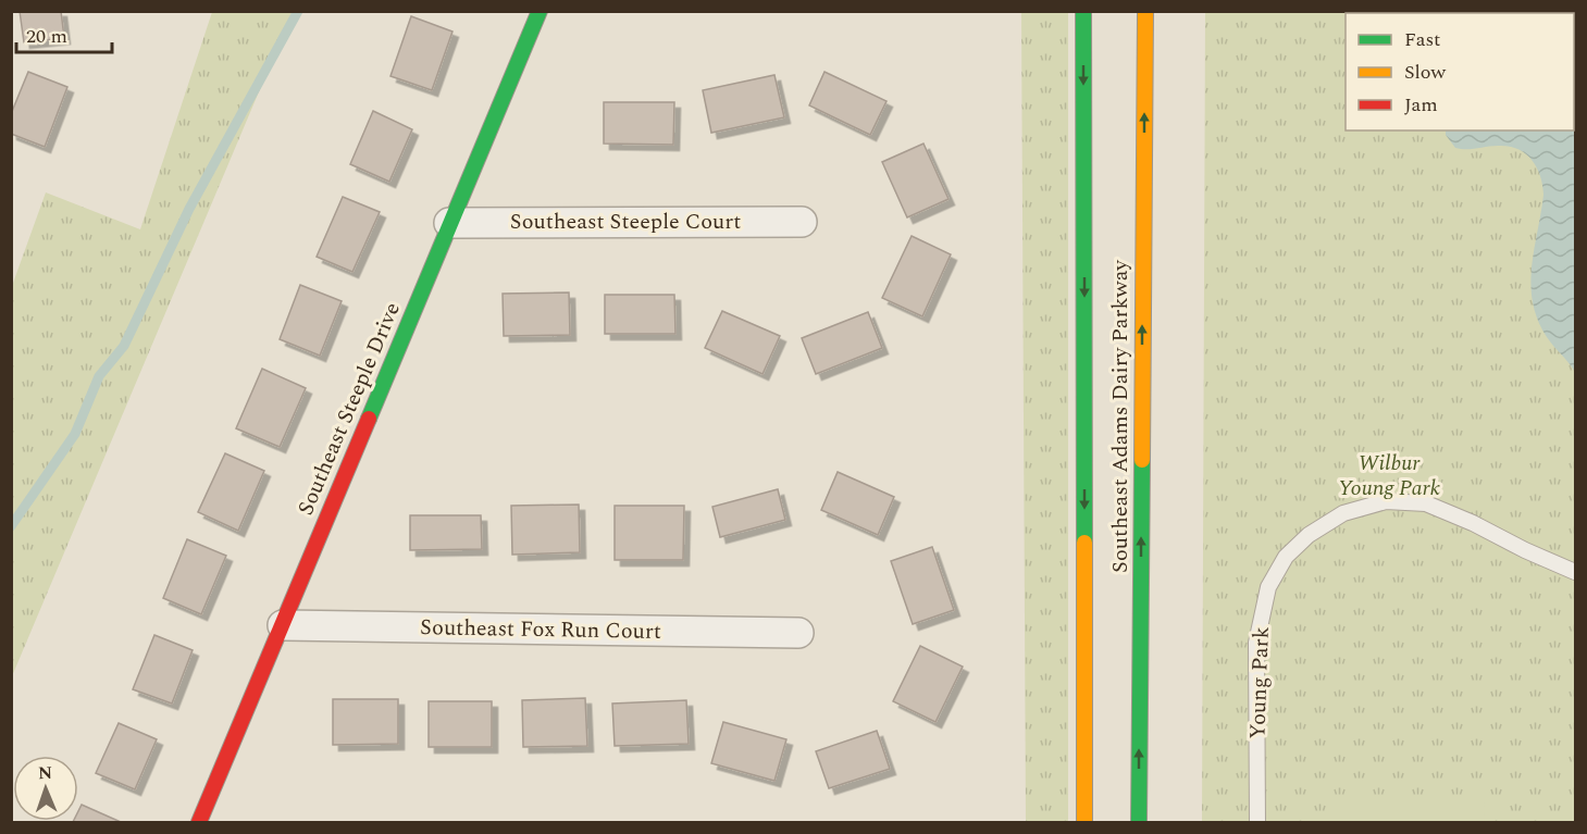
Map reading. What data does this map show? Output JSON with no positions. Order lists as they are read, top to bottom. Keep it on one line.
{"streets":{"main road":["Southeast Steeple Drive","Southeast Adams Dairy Parkway"],"street":["Southeast Steeple Court","Southeast Fox Run Court"],"lane":["Young Park"]},"crossings":[["Southeast Steeple Court","Southeast Steeple Drive"],["Southeast Steeple Drive","Southeast Fox Run Court"]],"parks":["Wilbur Young Park"],"legend":["Fast","Slow","Jam"],"scale_bar":"20 m","north":"top"}
